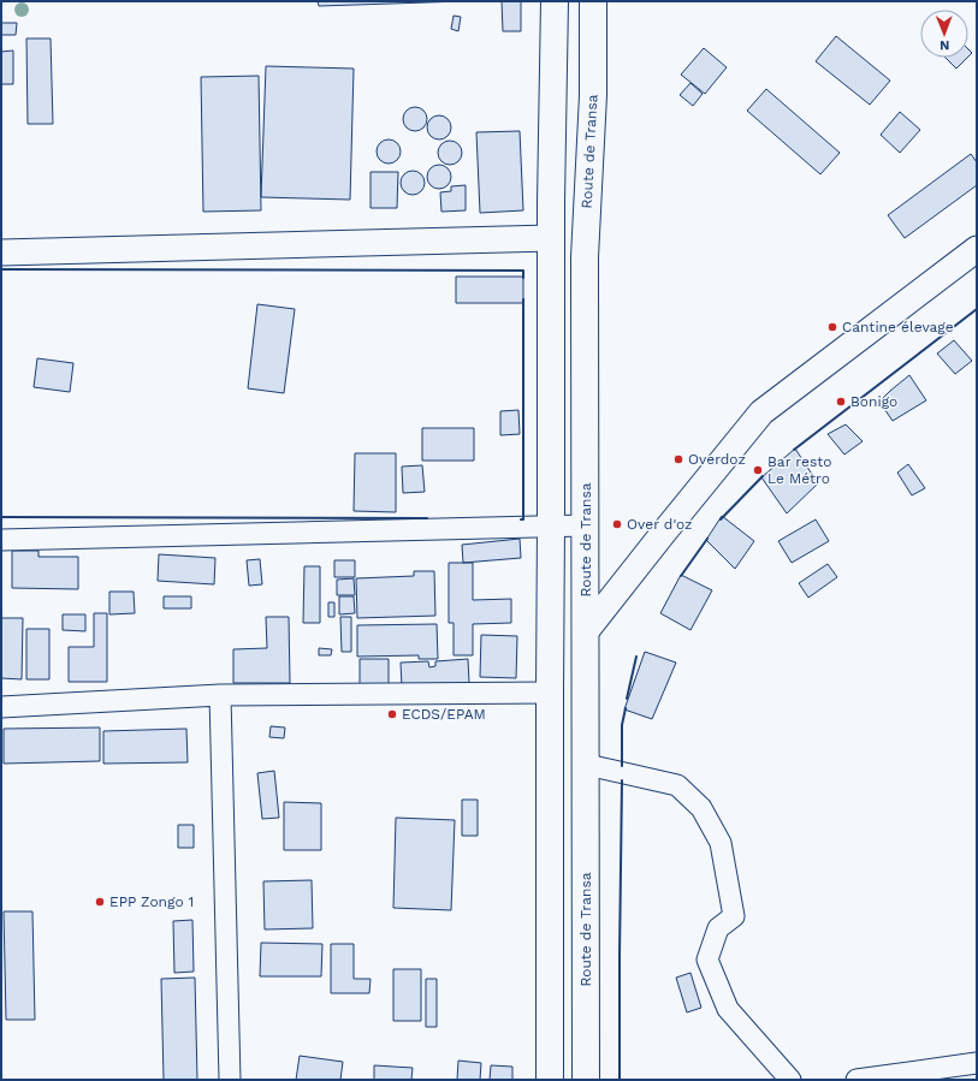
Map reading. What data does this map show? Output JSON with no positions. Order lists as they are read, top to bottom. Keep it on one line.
{"streets":{"main road":["Route de Transa"]},"places":["Cantine élevage","Bonigo","Overdoz","Bar resto Le Métro","Over d'oz","ECDS/EPAM","EPP Zongo 1"],"north":"bottom"}
